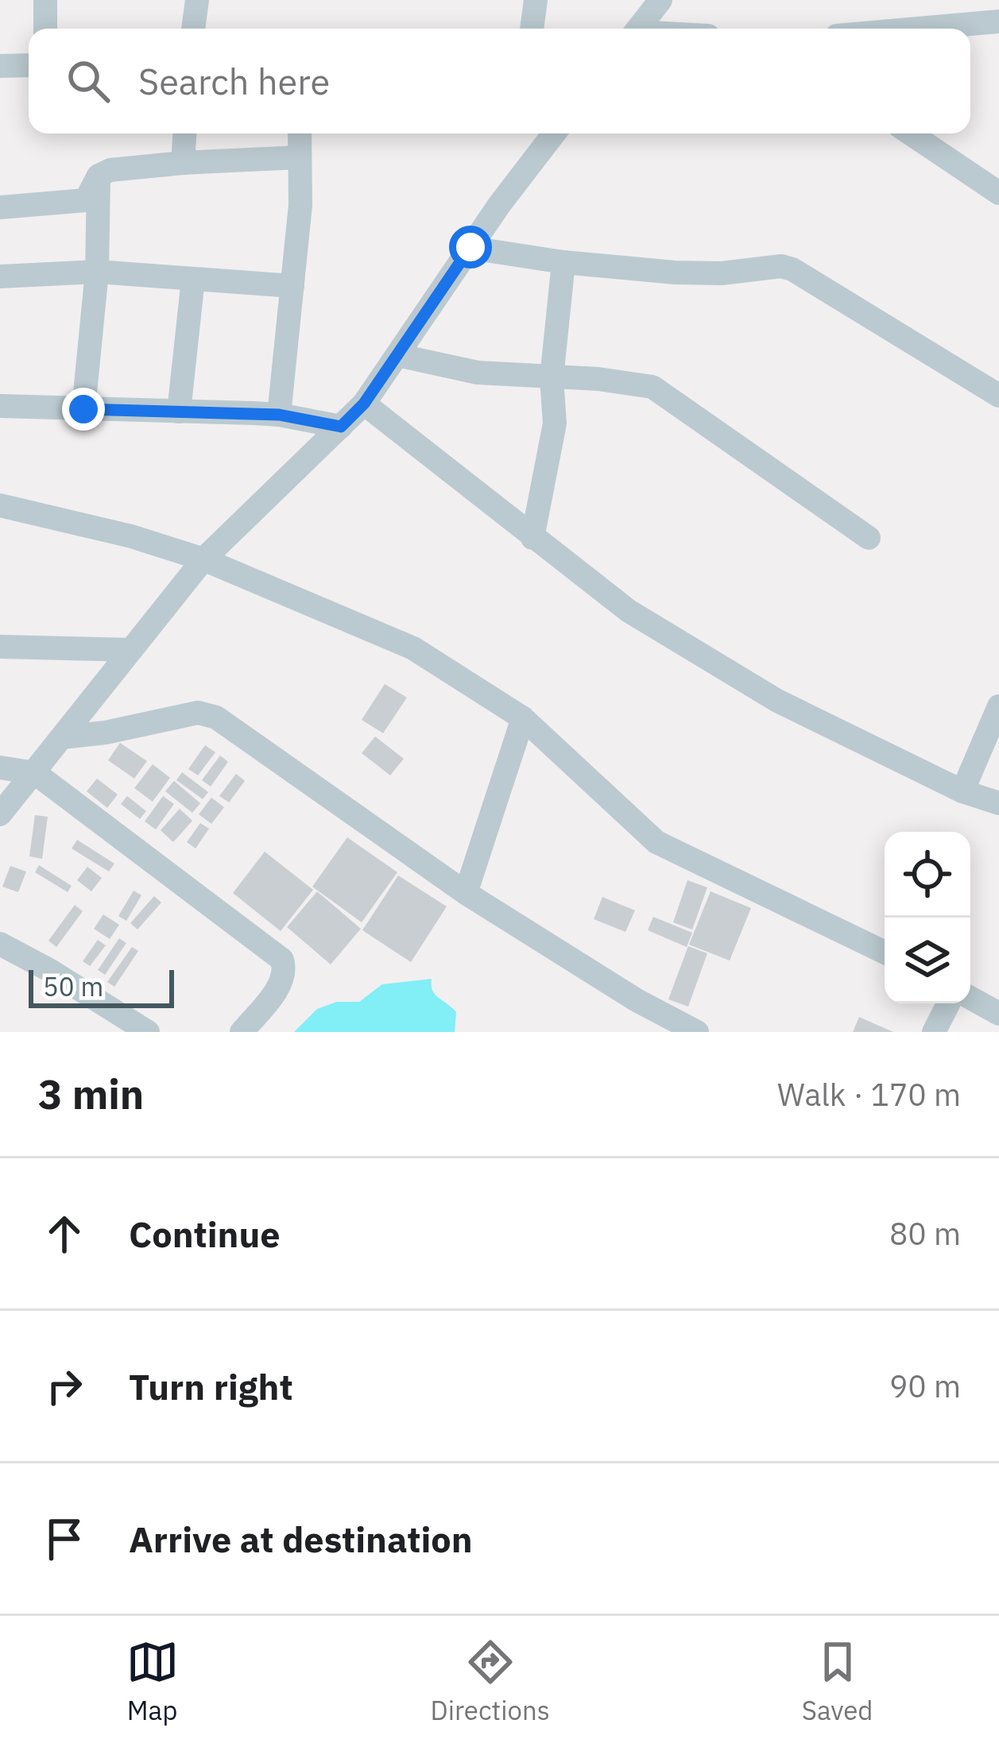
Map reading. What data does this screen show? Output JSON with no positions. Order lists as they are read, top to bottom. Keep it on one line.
{"scale_bar":"50 m","page":{"search":"Search here","scale":"50 m","heading":["3 min","Walk · 170 m"],"list":[["Continue","80 m"],["Turn right","90 m"],"Arrive at destination"],"nav":["Map","Directions","Saved"]}}
